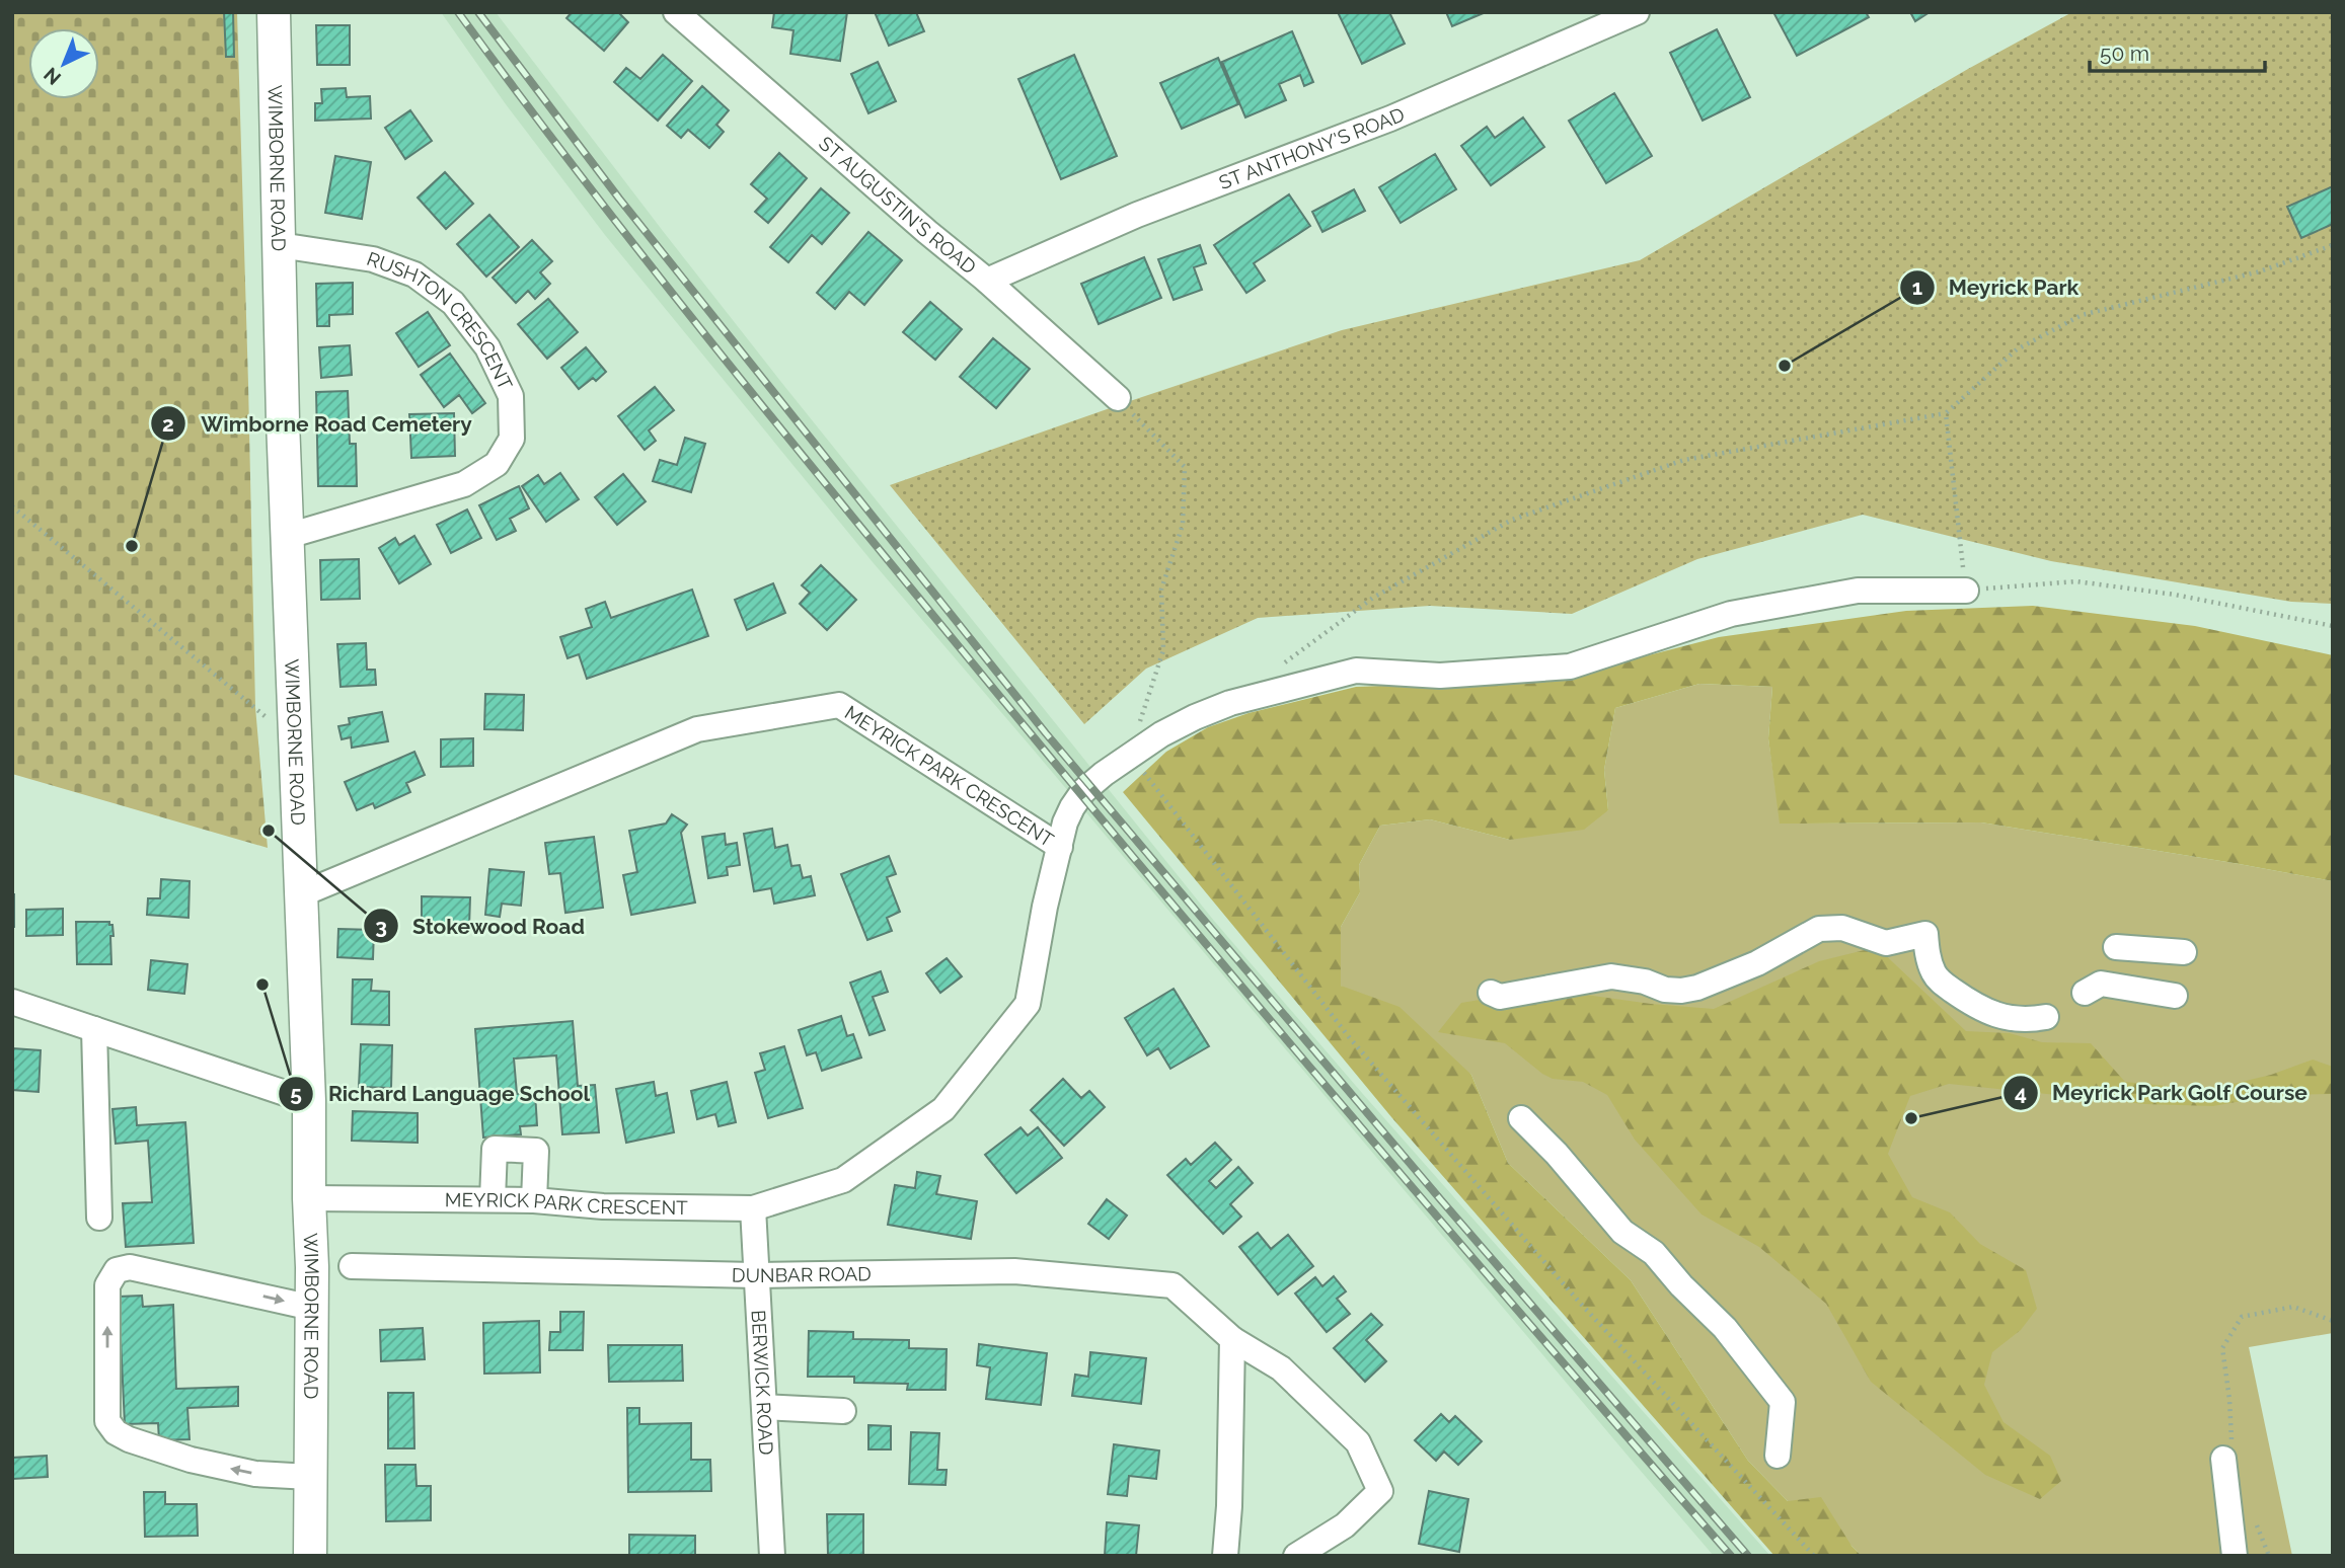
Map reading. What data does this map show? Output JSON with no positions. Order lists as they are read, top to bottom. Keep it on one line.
{"streets":{"main road":["WIMBORNE ROAD"],"street":["ST ANTHONY'S ROAD","ST AUGUSTIN'S ROAD","RUSHTON CRESCENT","MEYRICK PARK CRESCENT","DUNBAR ROAD","BERWICK ROAD"]},"crossings":[["ST ANTHONY'S ROAD","ST AUGUSTIN'S ROAD"],["WIMBORNE ROAD","RUSHTON CRESCENT"],["WIMBORNE ROAD","MEYRICK PARK CRESCENT"],["MEYRICK PARK CRESCENT","BERWICK ROAD"],["DUNBAR ROAD","BERWICK ROAD"]],"places":["Meyrick Park","Wimborne Road Cemetery","Stokewood Road","Richard Language School","Meyrick Park Golf Course"],"scale_bar":"50 m","north":"bottom left"}
